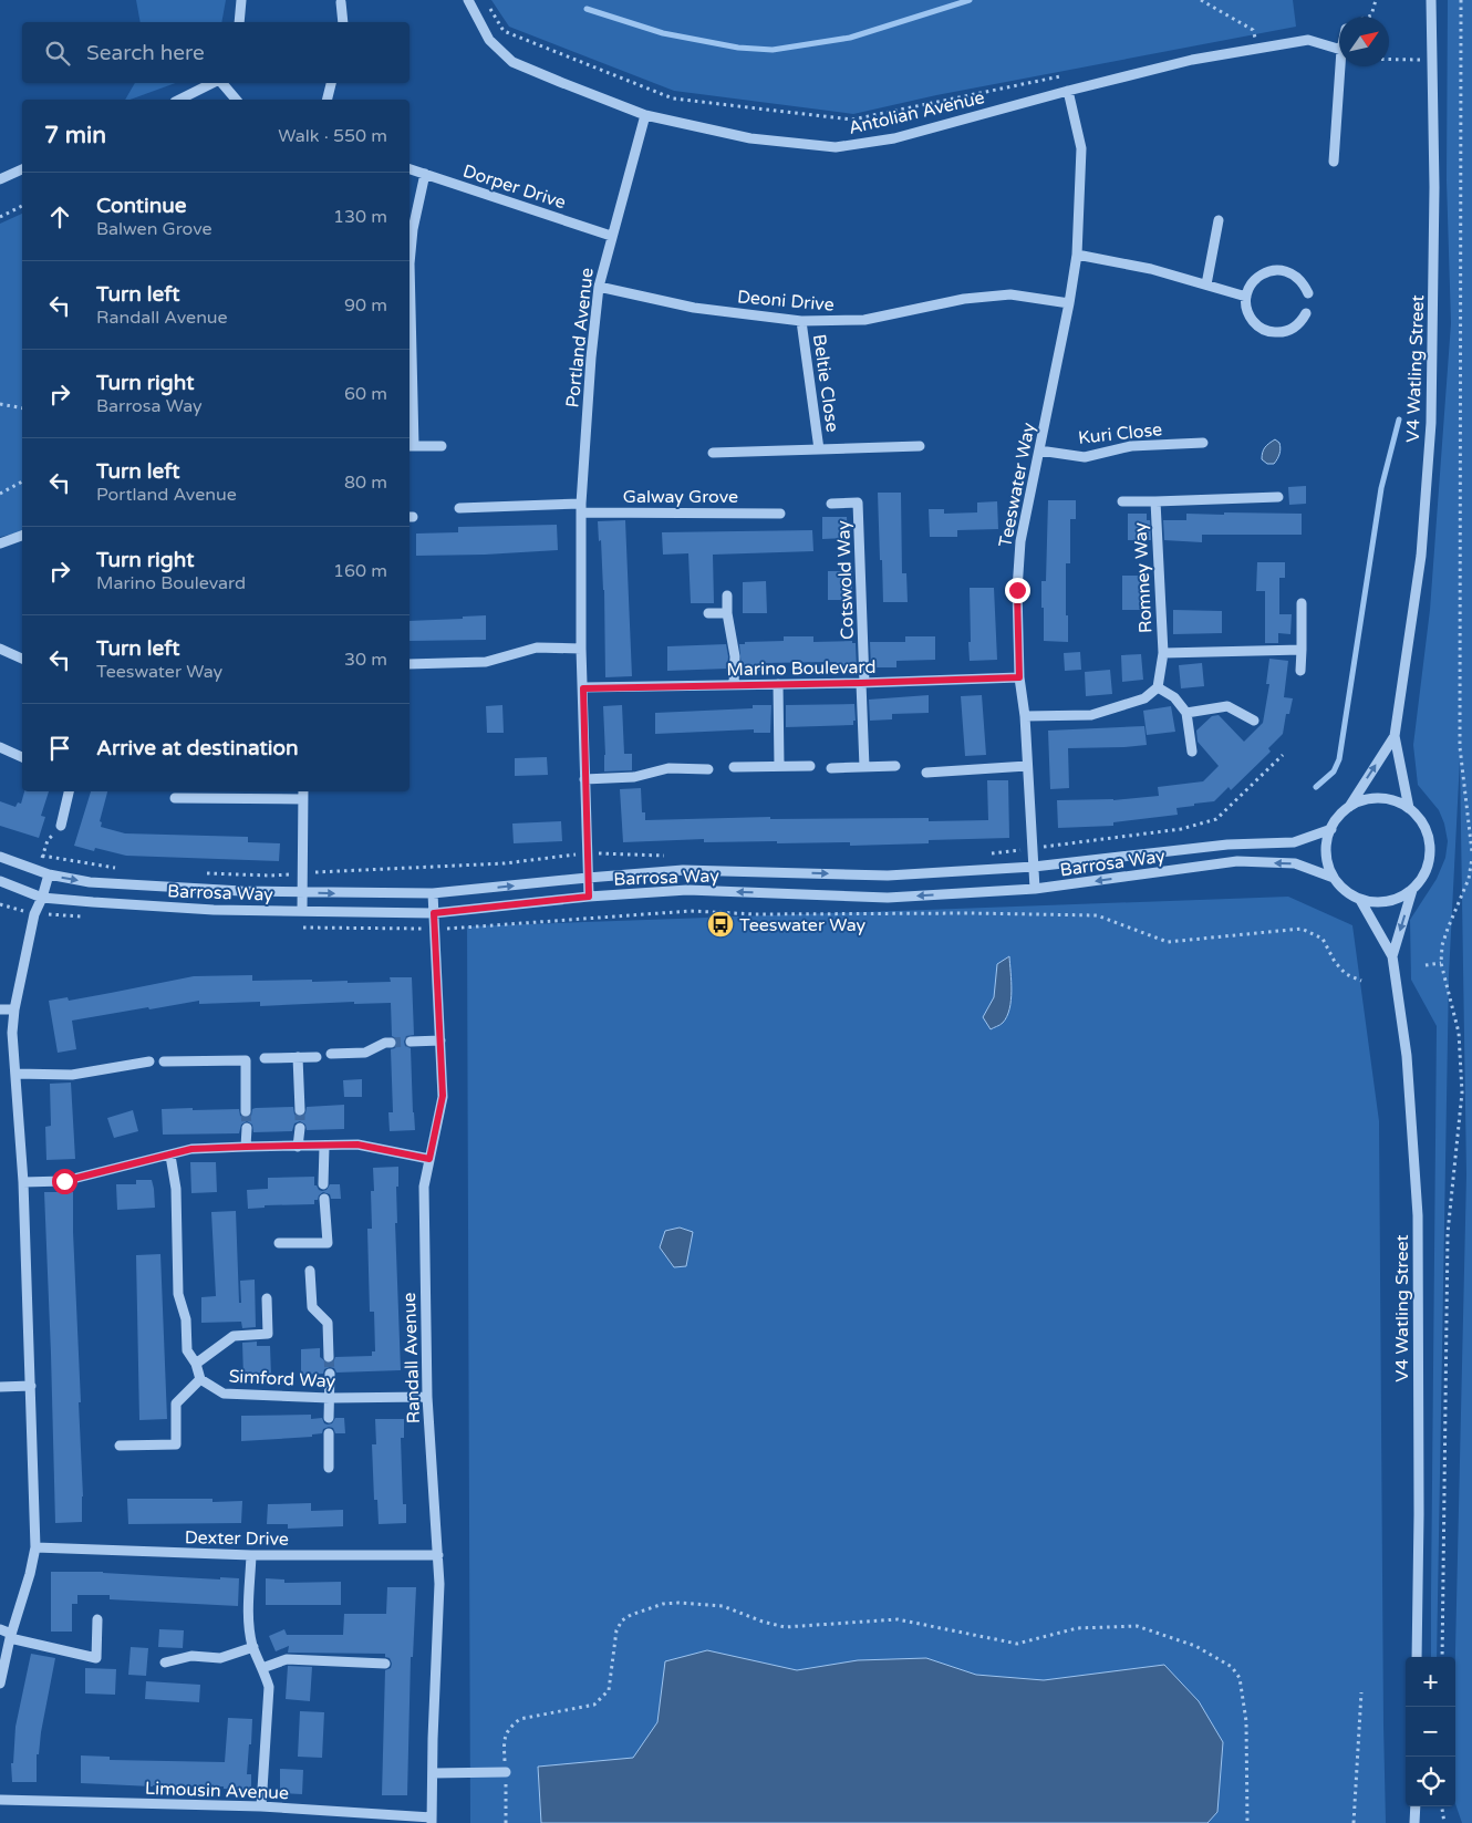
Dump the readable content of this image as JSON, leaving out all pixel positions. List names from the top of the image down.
{
  "streets": {
    "street": [
      "Antolian Avenue",
      "Dorper Drive",
      "Deoni Drive",
      "Portland Avenue",
      "V4 Watling Street",
      "Beltie Close",
      "Kuri Close",
      "Teeswater Way",
      "Galway Grove",
      "Romney Way",
      "Cotswold Way",
      "Marino Boulevard",
      "Barrosa Way",
      "Randall Avenue",
      "Simford Way",
      "Dexter Drive",
      "Limousin Avenue"
    ]
  },
  "crossings": [
    ["Antolian Avenue", "Portland Avenue"],
    ["Antolian Avenue", "Teeswater Way"],
    ["Dorper Drive", "Portland Avenue"],
    ["Deoni Drive", "Portland Avenue"],
    ["Deoni Drive", "Beltie Close"],
    ["Deoni Drive", "Teeswater Way"],
    ["Portland Avenue", "Galway Grove"],
    ["Portland Avenue", "Marino Boulevard"],
    ["Portland Avenue", "Barrosa Way"],
    ["V4 Watling Street", "Barrosa Way"],
    ["Kuri Close", "Teeswater Way"],
    ["Teeswater Way", "Marino Boulevard"],
    ["Teeswater Way", "Barrosa Way"],
    ["Cotswold Way", "Marino Boulevard"],
    ["Barrosa Way", "Randall Avenue"],
    ["Randall Avenue", "Simford Way"],
    ["Randall Avenue", "Dexter Drive"],
    ["Randall Avenue", "Limousin Avenue"]
  ],
  "places": {
    "bus stop": ["Teeswater Way"]
  },
  "north": "top right",
  "page": {
    "search": "Search here",
    "heading": ["7 min", "Walk · 550 m"],
    "list": [
      ["Continue", "Balwen Grove", "130 m"],
      ["Turn left", "Randall Avenue", "90 m"],
      ["Turn right", "Barrosa Way", "60 m"],
      ["Turn left", "Portland Avenue", "80 m"],
      ["Turn right", "Marino Boulevard", "160 m"],
      ["Turn left", "Teeswater Way", "30 m"],
      "Arrive at destination"
    ],
    "map_buttons": ["+", "−"]
  }
}
